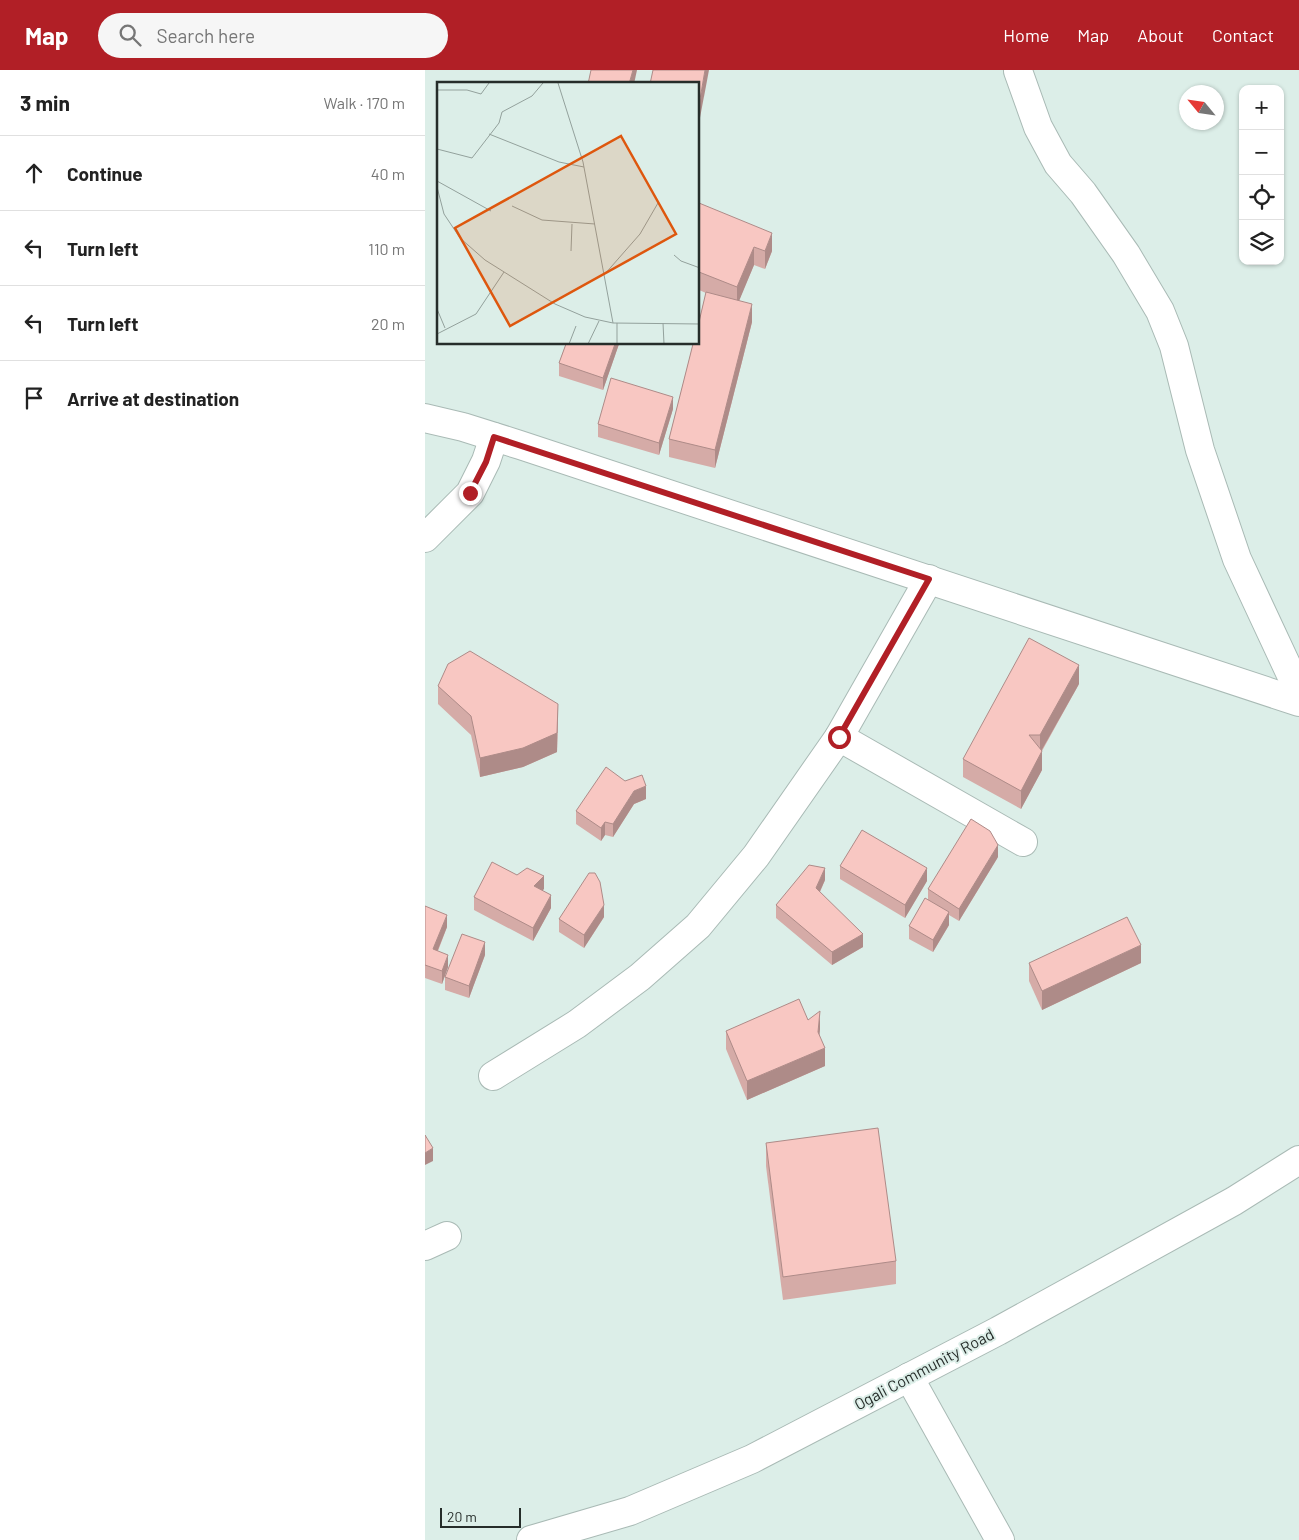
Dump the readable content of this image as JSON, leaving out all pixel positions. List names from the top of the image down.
{
  "streets": {
    "street": ["Ogali Community Road"]
  },
  "scale_bar": "20 m",
  "north": "top left",
  "page": {
    "header": "Map",
    "search": "Search here",
    "nav": [
      "Home",
      "Map",
      "About",
      "Contact"
    ],
    "heading": ["3 min", "Walk · 170 m"],
    "map_buttons": ["+", "−"],
    "list": [
      ["Continue", "40 m"],
      ["Turn left", "110 m"],
      ["Turn left", "20 m"],
      "Arrive at destination"
    ],
    "scale": "20 m"
  }
}
